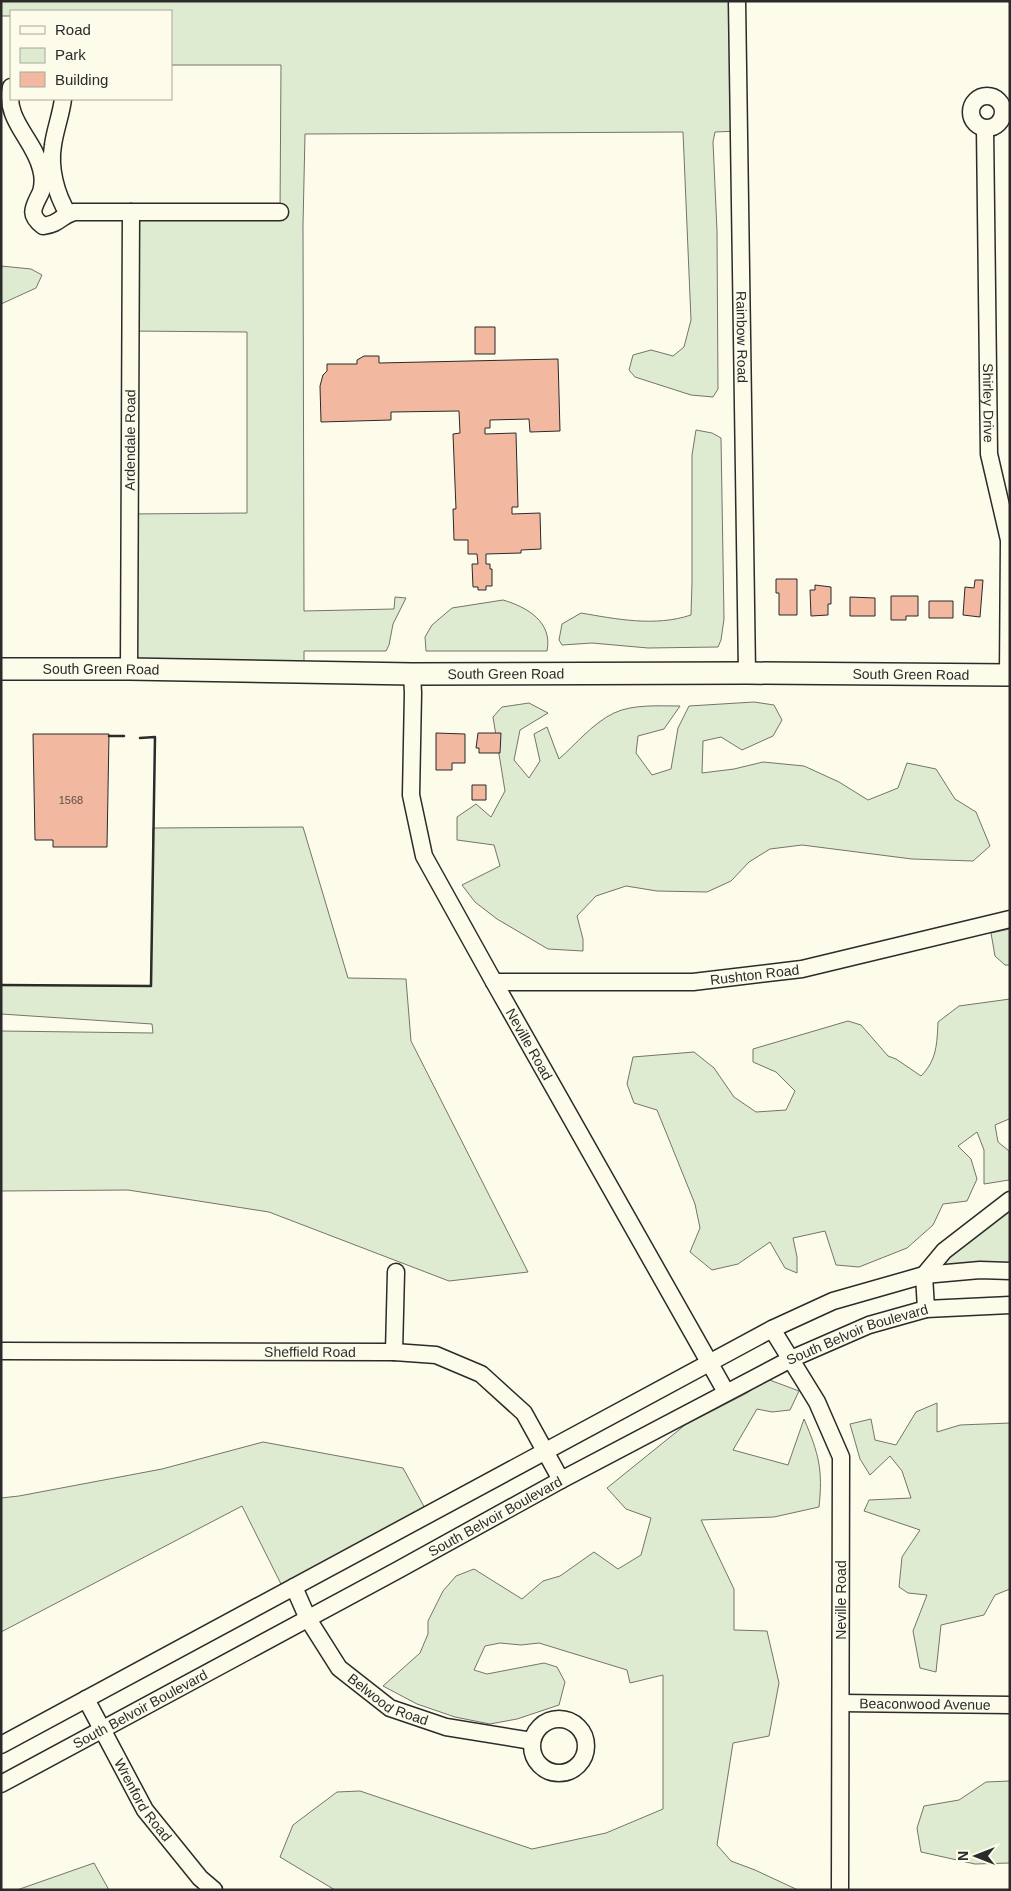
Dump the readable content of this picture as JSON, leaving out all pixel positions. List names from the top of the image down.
{
  "streets": {
    "main road": ["South Green Road"],
    "street": [
      "Rainbow Road",
      "Shirley Drive",
      "Ardendale Road",
      "Rushton Road",
      "Neville Road",
      "South Belvoir Boulevard",
      "Sheffield Road",
      "Belwood Road",
      "Beaconwood Avenue",
      "Wrenford Road"
    ]
  },
  "crossings": [
    ["Rainbow Road", "South Green Road"],
    ["Shirley Drive", "South Green Road"],
    ["Ardendale Road", "South Green Road"],
    ["South Green Road", "Neville Road"],
    ["Rushton Road", "Neville Road"],
    ["Neville Road", "South Belvoir Boulevard"],
    ["Neville Road", "Beaconwood Avenue"],
    ["South Belvoir Boulevard", "Sheffield Road"],
    ["South Belvoir Boulevard", "Belwood Road"],
    ["South Belvoir Boulevard", "Wrenford Road"]
  ],
  "house_numbers": ["1568"],
  "legend": ["Road", "Park", "Building"],
  "north": "left"
}
